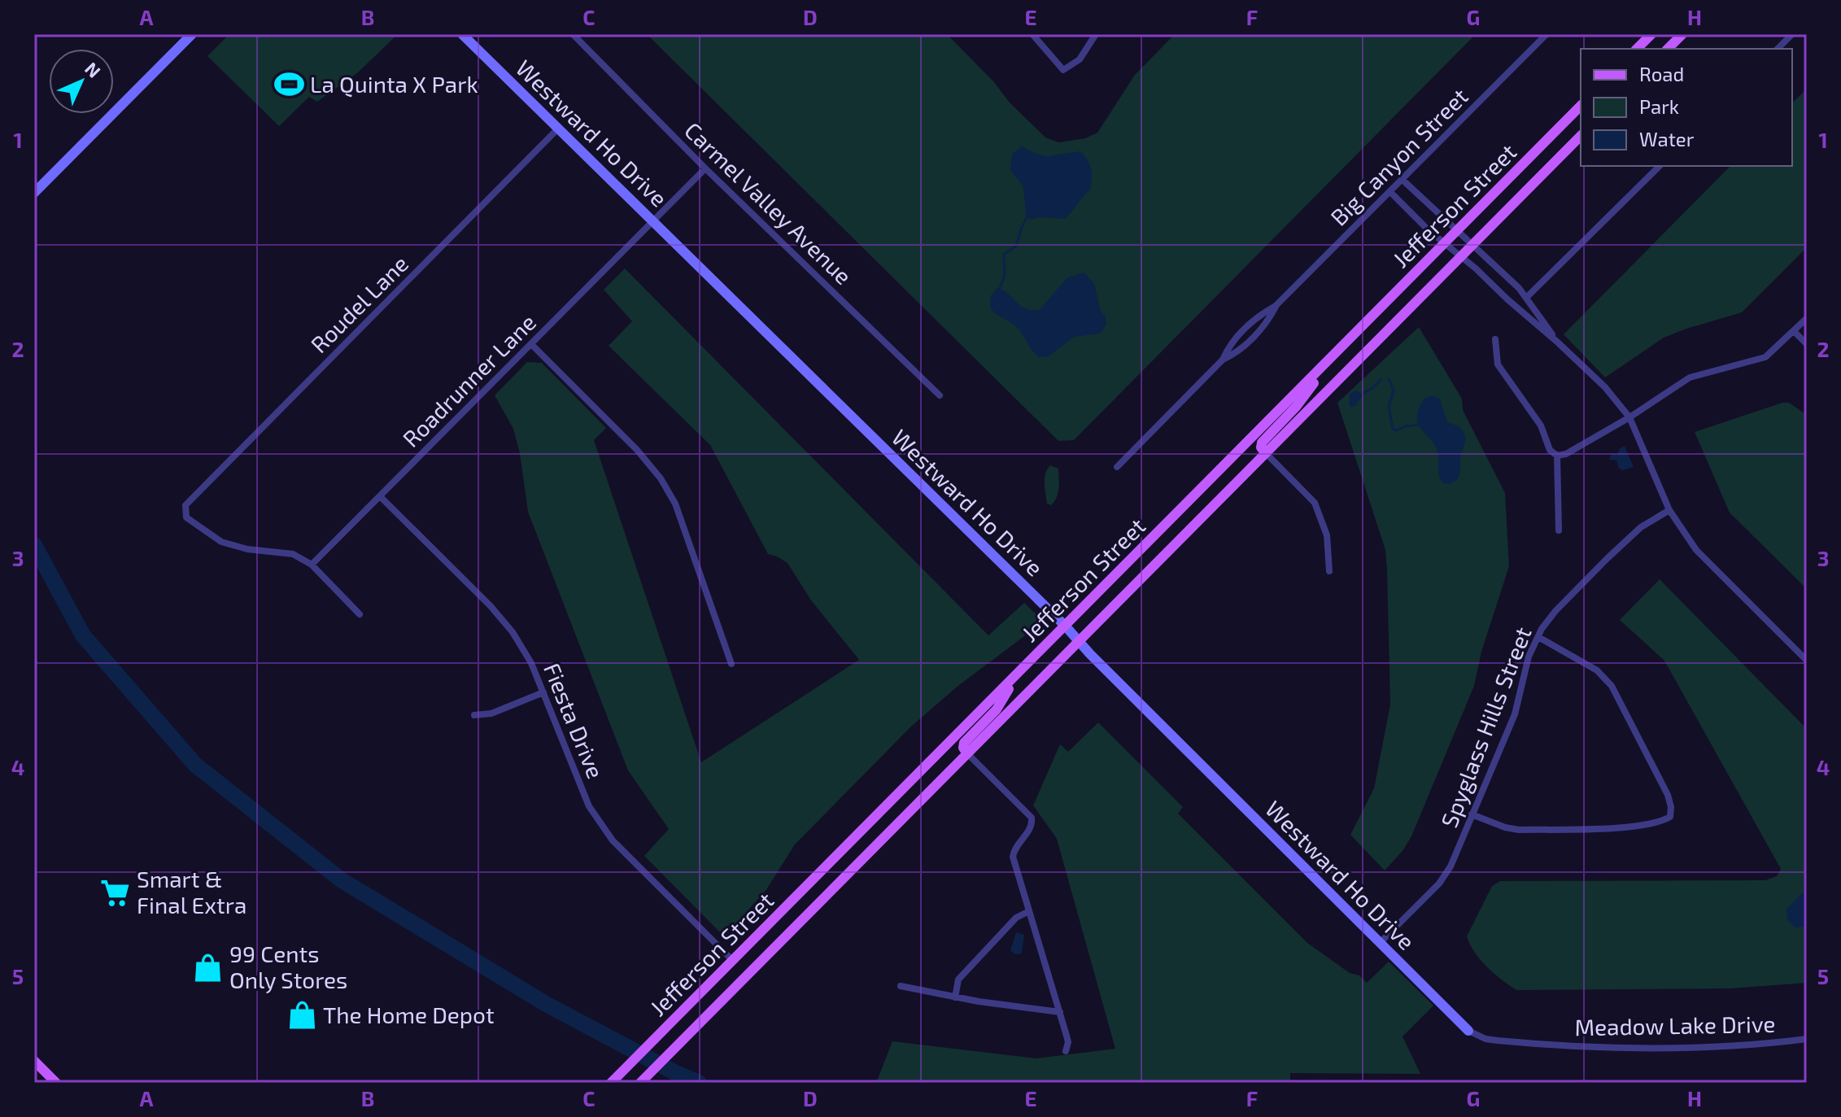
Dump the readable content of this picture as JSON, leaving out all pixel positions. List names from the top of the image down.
{
  "streets": {
    "main road": ["Jefferson Street"],
    "street": [
      "Westward Ho Drive",
      "Big Canyon Street",
      "Carmel Valley Avenue",
      "Roudel Lane",
      "Roadrunner Lane",
      "Fiesta Drive",
      "Spyglass Hills Street",
      "Meadow Lake Drive"
    ]
  },
  "crossings": [
    ["Westward Ho Drive", "Jefferson Street"],
    ["Westward Ho Drive", "Roudel Lane"],
    ["Westward Ho Drive", "Roadrunner Lane"],
    ["Westward Ho Drive", "Spyglass Hills Street"],
    ["Westward Ho Drive", "Meadow Lake Drive"],
    ["Carmel Valley Avenue", "Roadrunner Lane"],
    ["Jefferson Street", "Fiesta Drive"],
    ["Roudel Lane", "Roadrunner Lane"],
    ["Roadrunner Lane", "Fiesta Drive"]
  ],
  "places": {
    "sports": ["La Quinta X Park"],
    "supermarket": ["Smart & Final Extra"],
    "shop": ["99 Cents Only Stores", "The Home Depot"]
  },
  "legend": ["Road", "Park", "Water"],
  "north": "top right",
  "grid": {
    "columns": [
      "A",
      "B",
      "C",
      "D",
      "E",
      "F",
      "G",
      "H"
    ],
    "rows": [
      "1",
      "2",
      "3",
      "4",
      "5"
    ]
  }
}
